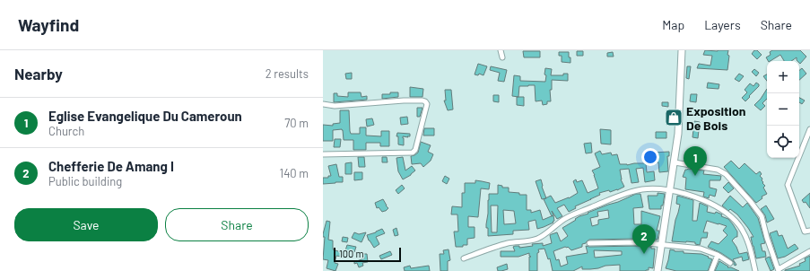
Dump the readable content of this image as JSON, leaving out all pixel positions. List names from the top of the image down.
{
  "places": {
    "shop": ["Exposition De Bois"]
  },
  "scale_bar": "100 m",
  "page": {
    "header": "Wayfind",
    "nav": ["Map", "Layers", "Share"],
    "heading": ["Nearby", "2 results"],
    "map_buttons": ["+", "−"],
    "list": [
      {
        "mark": "1",
        "name": "Eglise Evangelique Du Cameroun",
        "note": "Church",
        "value": "70 m"
      },
      {
        "mark": "2",
        "name": "Chefferie De Amang I",
        "note": "Public building",
        "value": "140 m"
      }
    ],
    "pins": ["1", "2"],
    "buttons": ["Save", "Share"],
    "scale": "100 m"
  }
}
